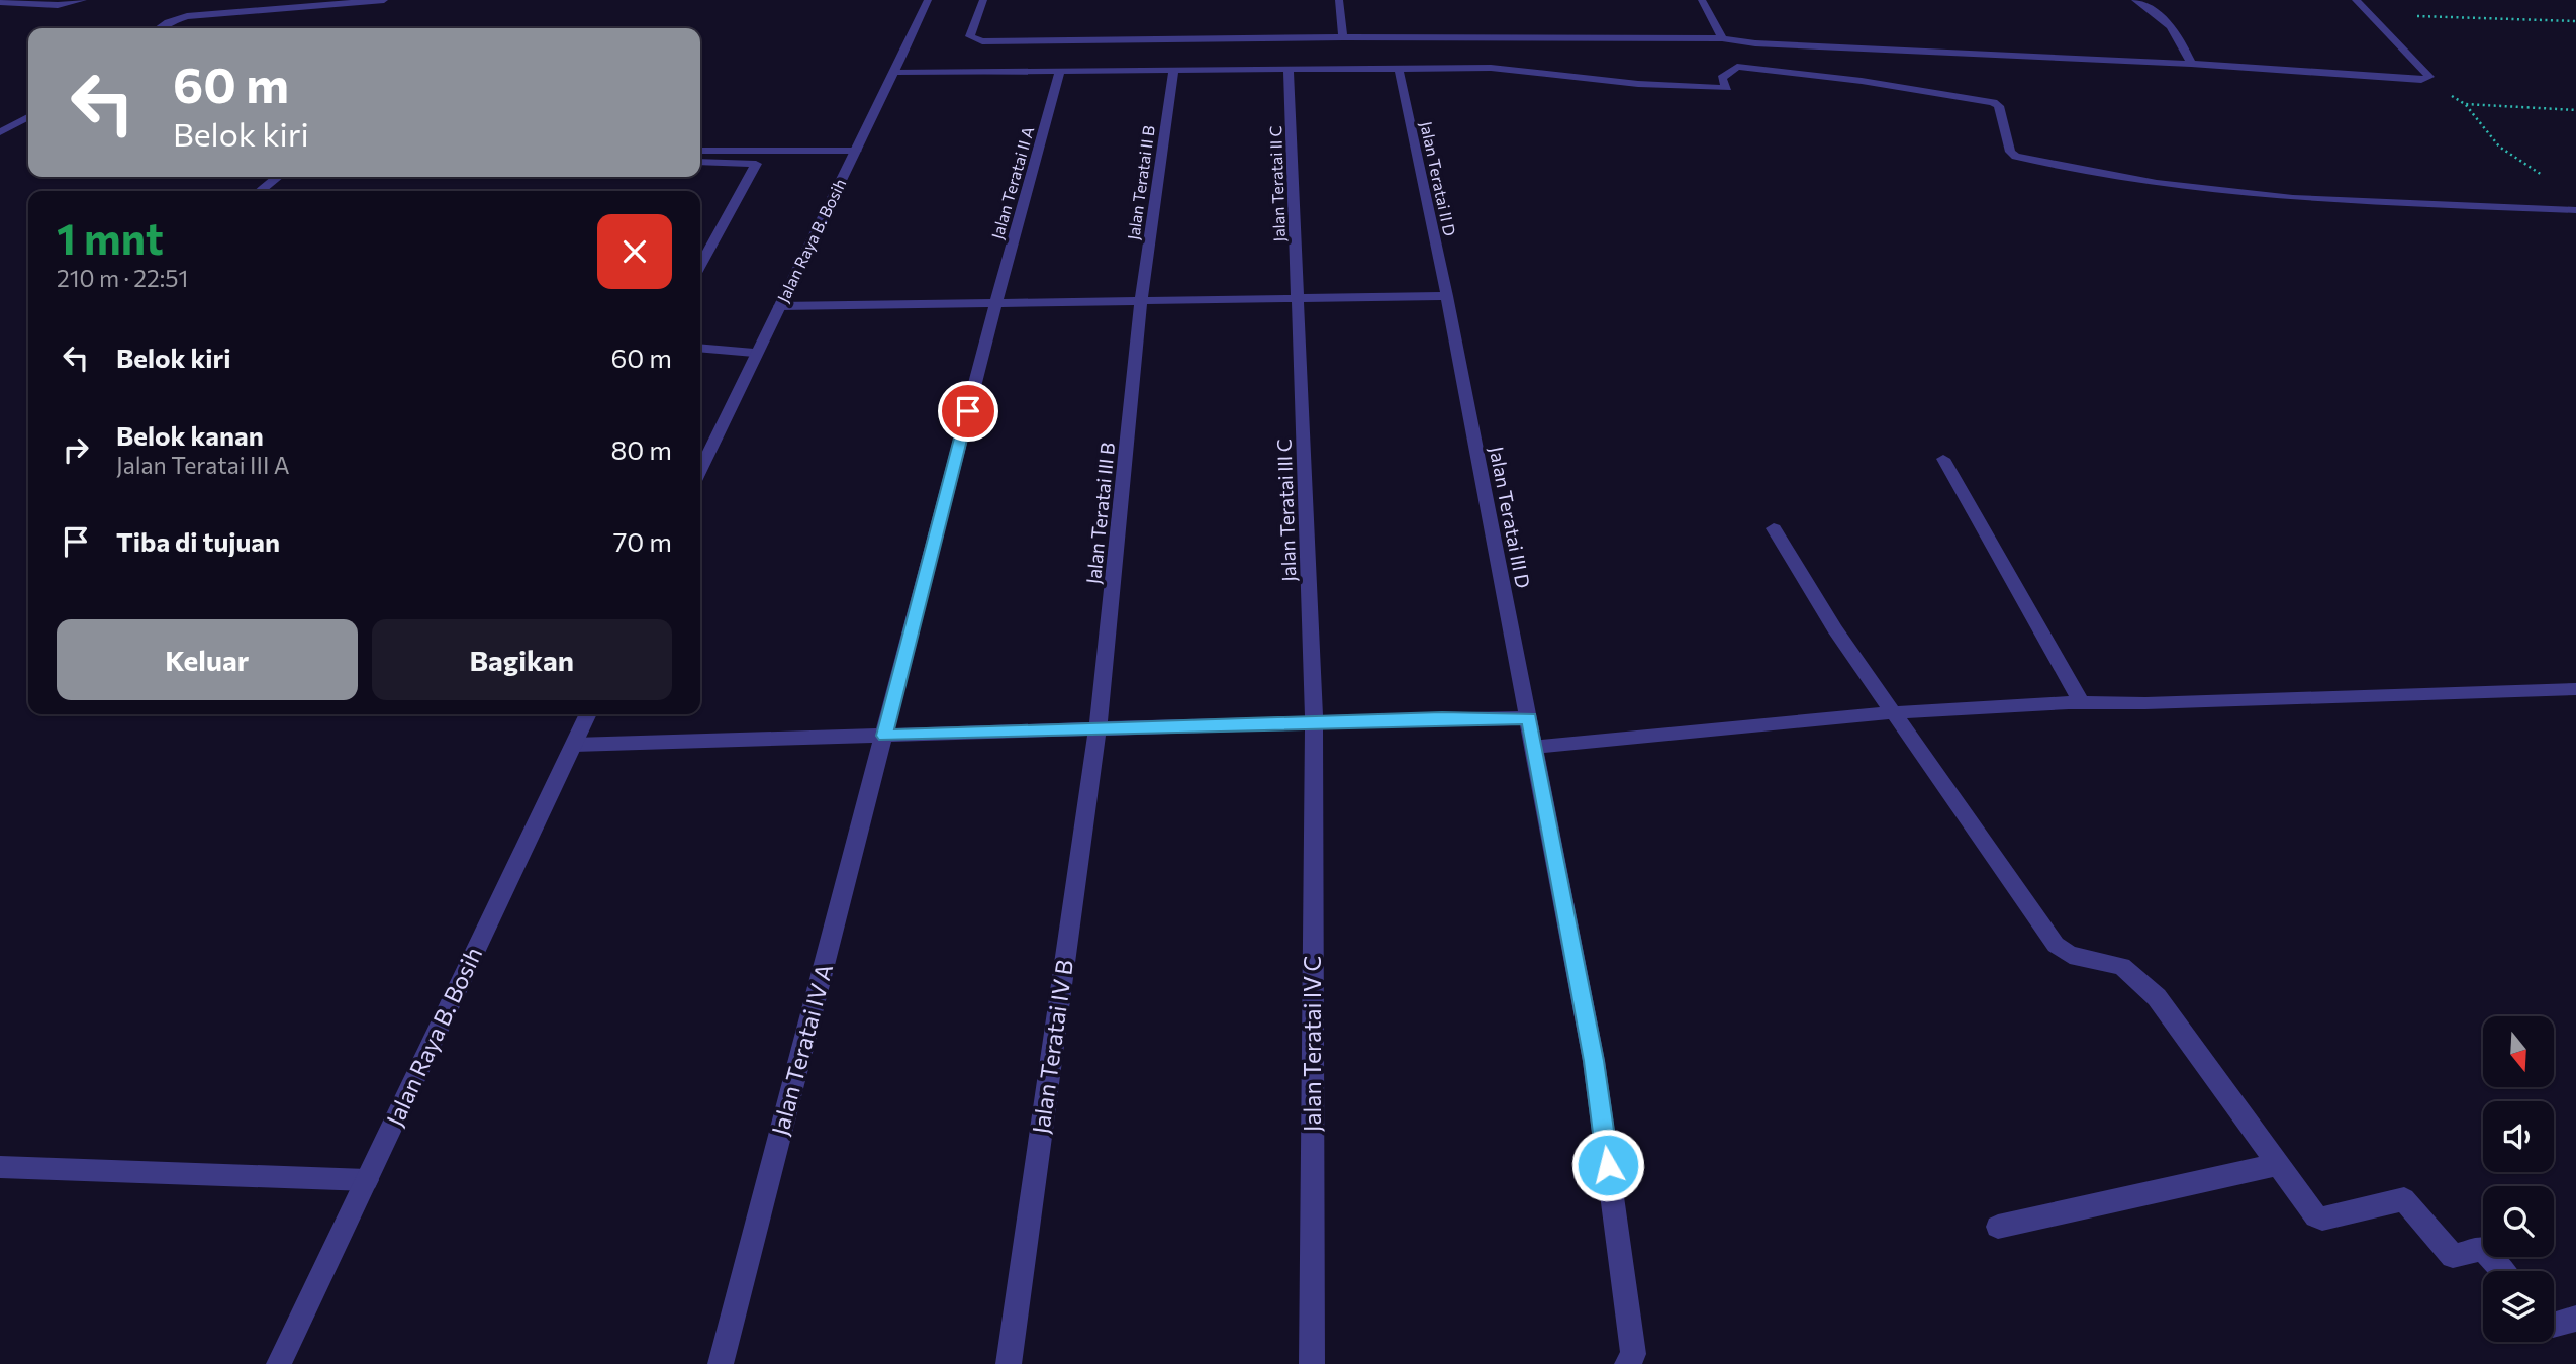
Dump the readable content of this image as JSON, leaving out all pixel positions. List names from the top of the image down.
{
  "streets": {
    "street": [
      "Jalan Teratai II D",
      "Jalan Teratai II A",
      "Jalan Teratai II B",
      "Jalan Teratai II C",
      "Jalan Raya B. Bosih",
      "Jalan Teratai III C",
      "Jalan Teratai III B",
      "Jalan Teratai III D",
      "Jalan Teratai IV C",
      "Jalan Teratai IV B",
      "Jalan Teratai IV A"
    ]
  },
  "crossings": [
    ["Jalan Teratai II D", "Jalan Teratai III D"],
    ["Jalan Teratai II A", "Jalan Teratai IV A"],
    ["Jalan Teratai II B", "Jalan Teratai III B"],
    ["Jalan Teratai II C", "Jalan Teratai III C"],
    ["Jalan Teratai III C", "Jalan Teratai IV C"],
    ["Jalan Teratai III B", "Jalan Teratai IV B"]
  ],
  "north": "bottom",
  "page": {
    "turn": ["60 m", "Belok kiri"],
    "heading": ["1 mnt", "210 m · 22:51"],
    "list": [
      {
        "name": "Belok kiri",
        "value": "60 m"
      },
      {
        "name": "Belok kanan",
        "note": "Jalan Teratai III A",
        "value": "80 m"
      },
      {
        "name": "Tiba di tujuan",
        "value": "70 m"
      }
    ],
    "buttons": ["Keluar", "Bagikan"]
  }
}
